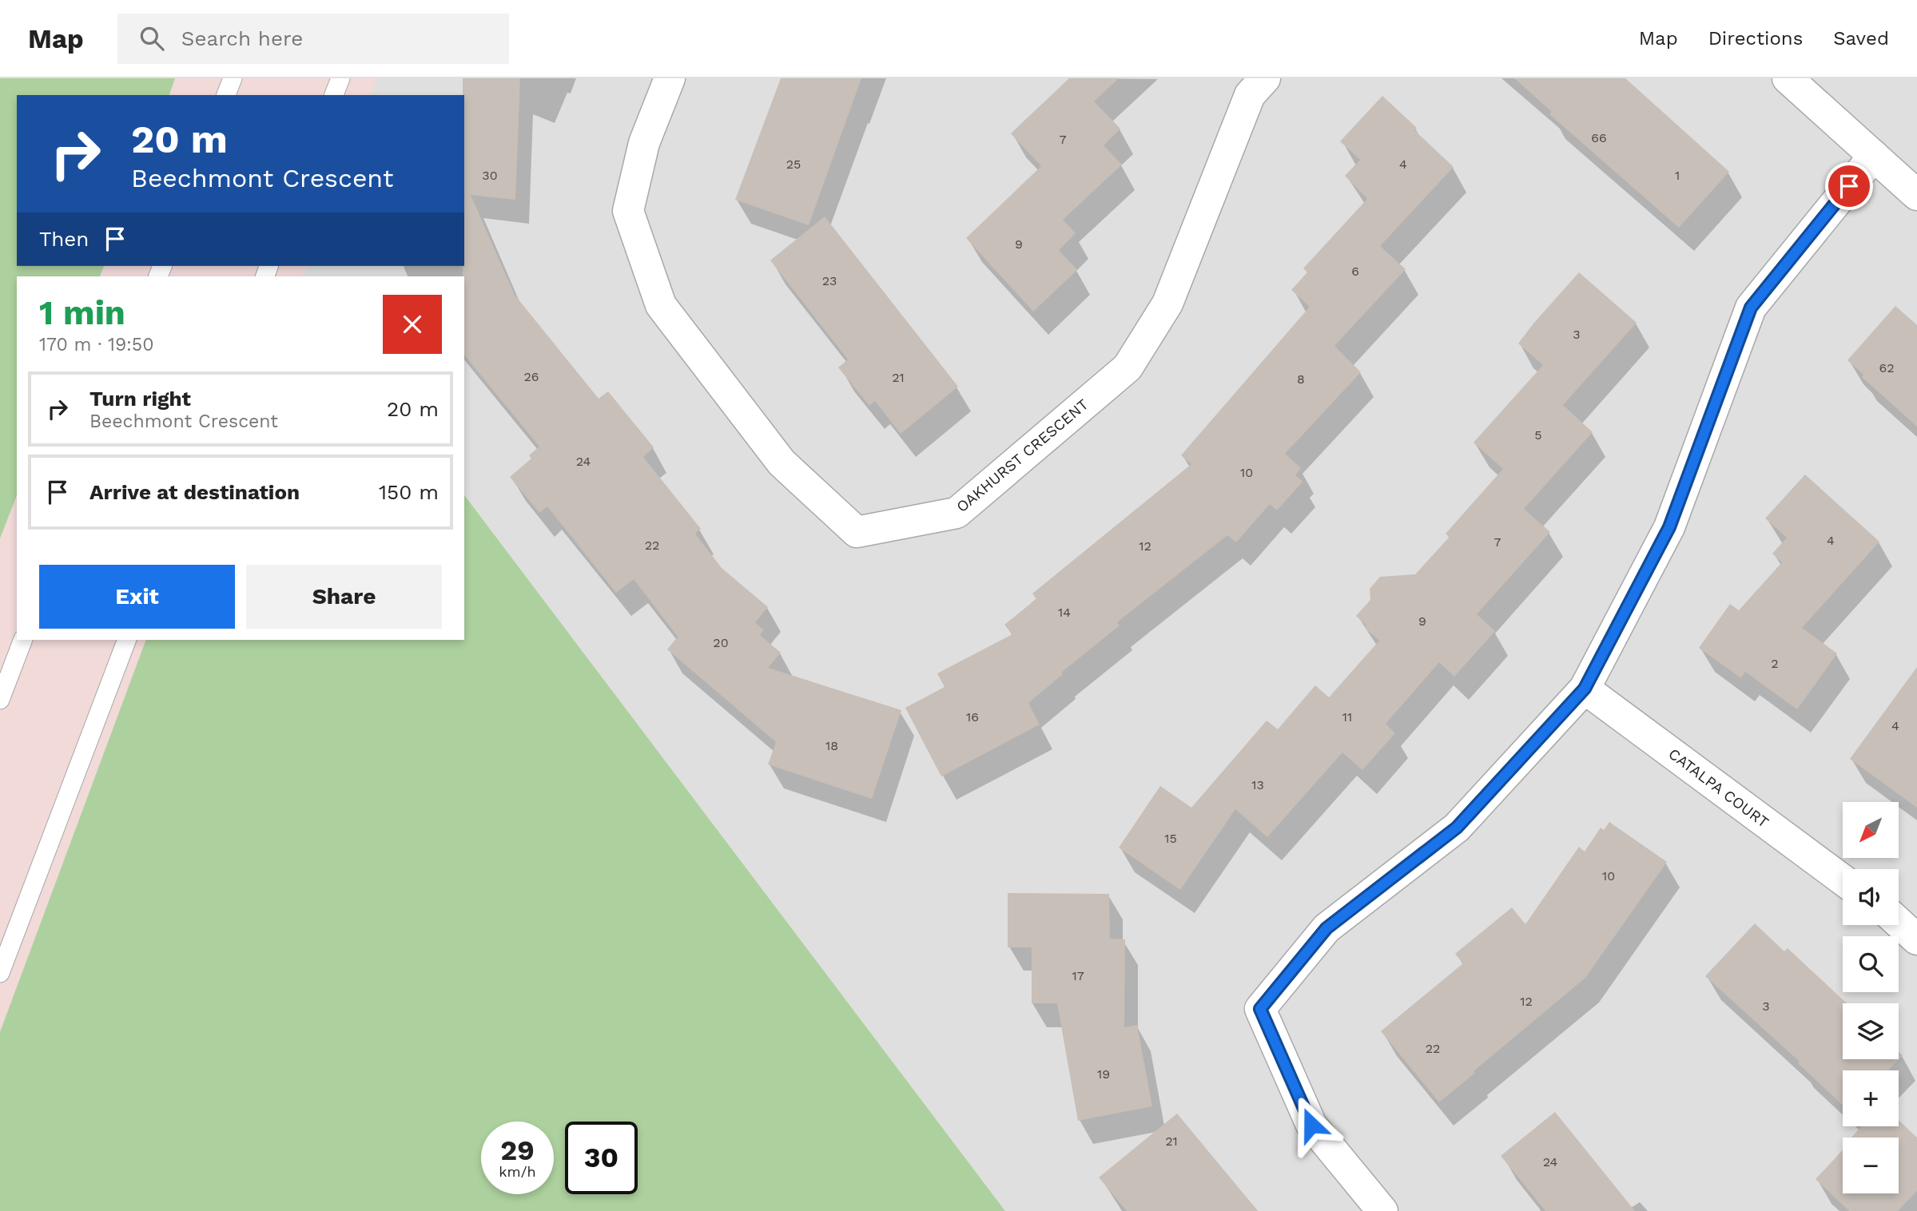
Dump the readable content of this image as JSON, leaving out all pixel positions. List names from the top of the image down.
{
  "streets": {
    "street": ["OAKHURST CRESCENT", "CATALPA COURT"]
  },
  "house_numbers": [
    "66",
    "7",
    "25",
    "4",
    "30",
    "1",
    "9",
    "6",
    "23",
    "3",
    "62",
    "26",
    "21",
    "8",
    "5",
    "24",
    "10",
    "4",
    "7",
    "22",
    "12",
    "14",
    "9",
    "20",
    "2",
    "16",
    "11",
    "4",
    "18",
    "13",
    "15",
    "10",
    "17",
    "12",
    "3",
    "22",
    "19",
    "21",
    "24"
  ],
  "north": "bottom left",
  "page": {
    "header": "Map",
    "search": "Search here",
    "nav": ["Map", "Directions", "Saved"],
    "turn": ["20 m", "Beechmont Crescent"],
    "then": "Then",
    "heading": ["1 min", "170 m · 19:50"],
    "list": [
      {
        "name": "Turn right",
        "note": "Beechmont Crescent",
        "value": "20 m"
      },
      {
        "name": "Arrive at destination",
        "value": "150 m"
      }
    ],
    "buttons": ["Exit", "Share"],
    "map_buttons": ["+", "−"],
    "speed": "29 km/h",
    "limit": "30"
  }
}
